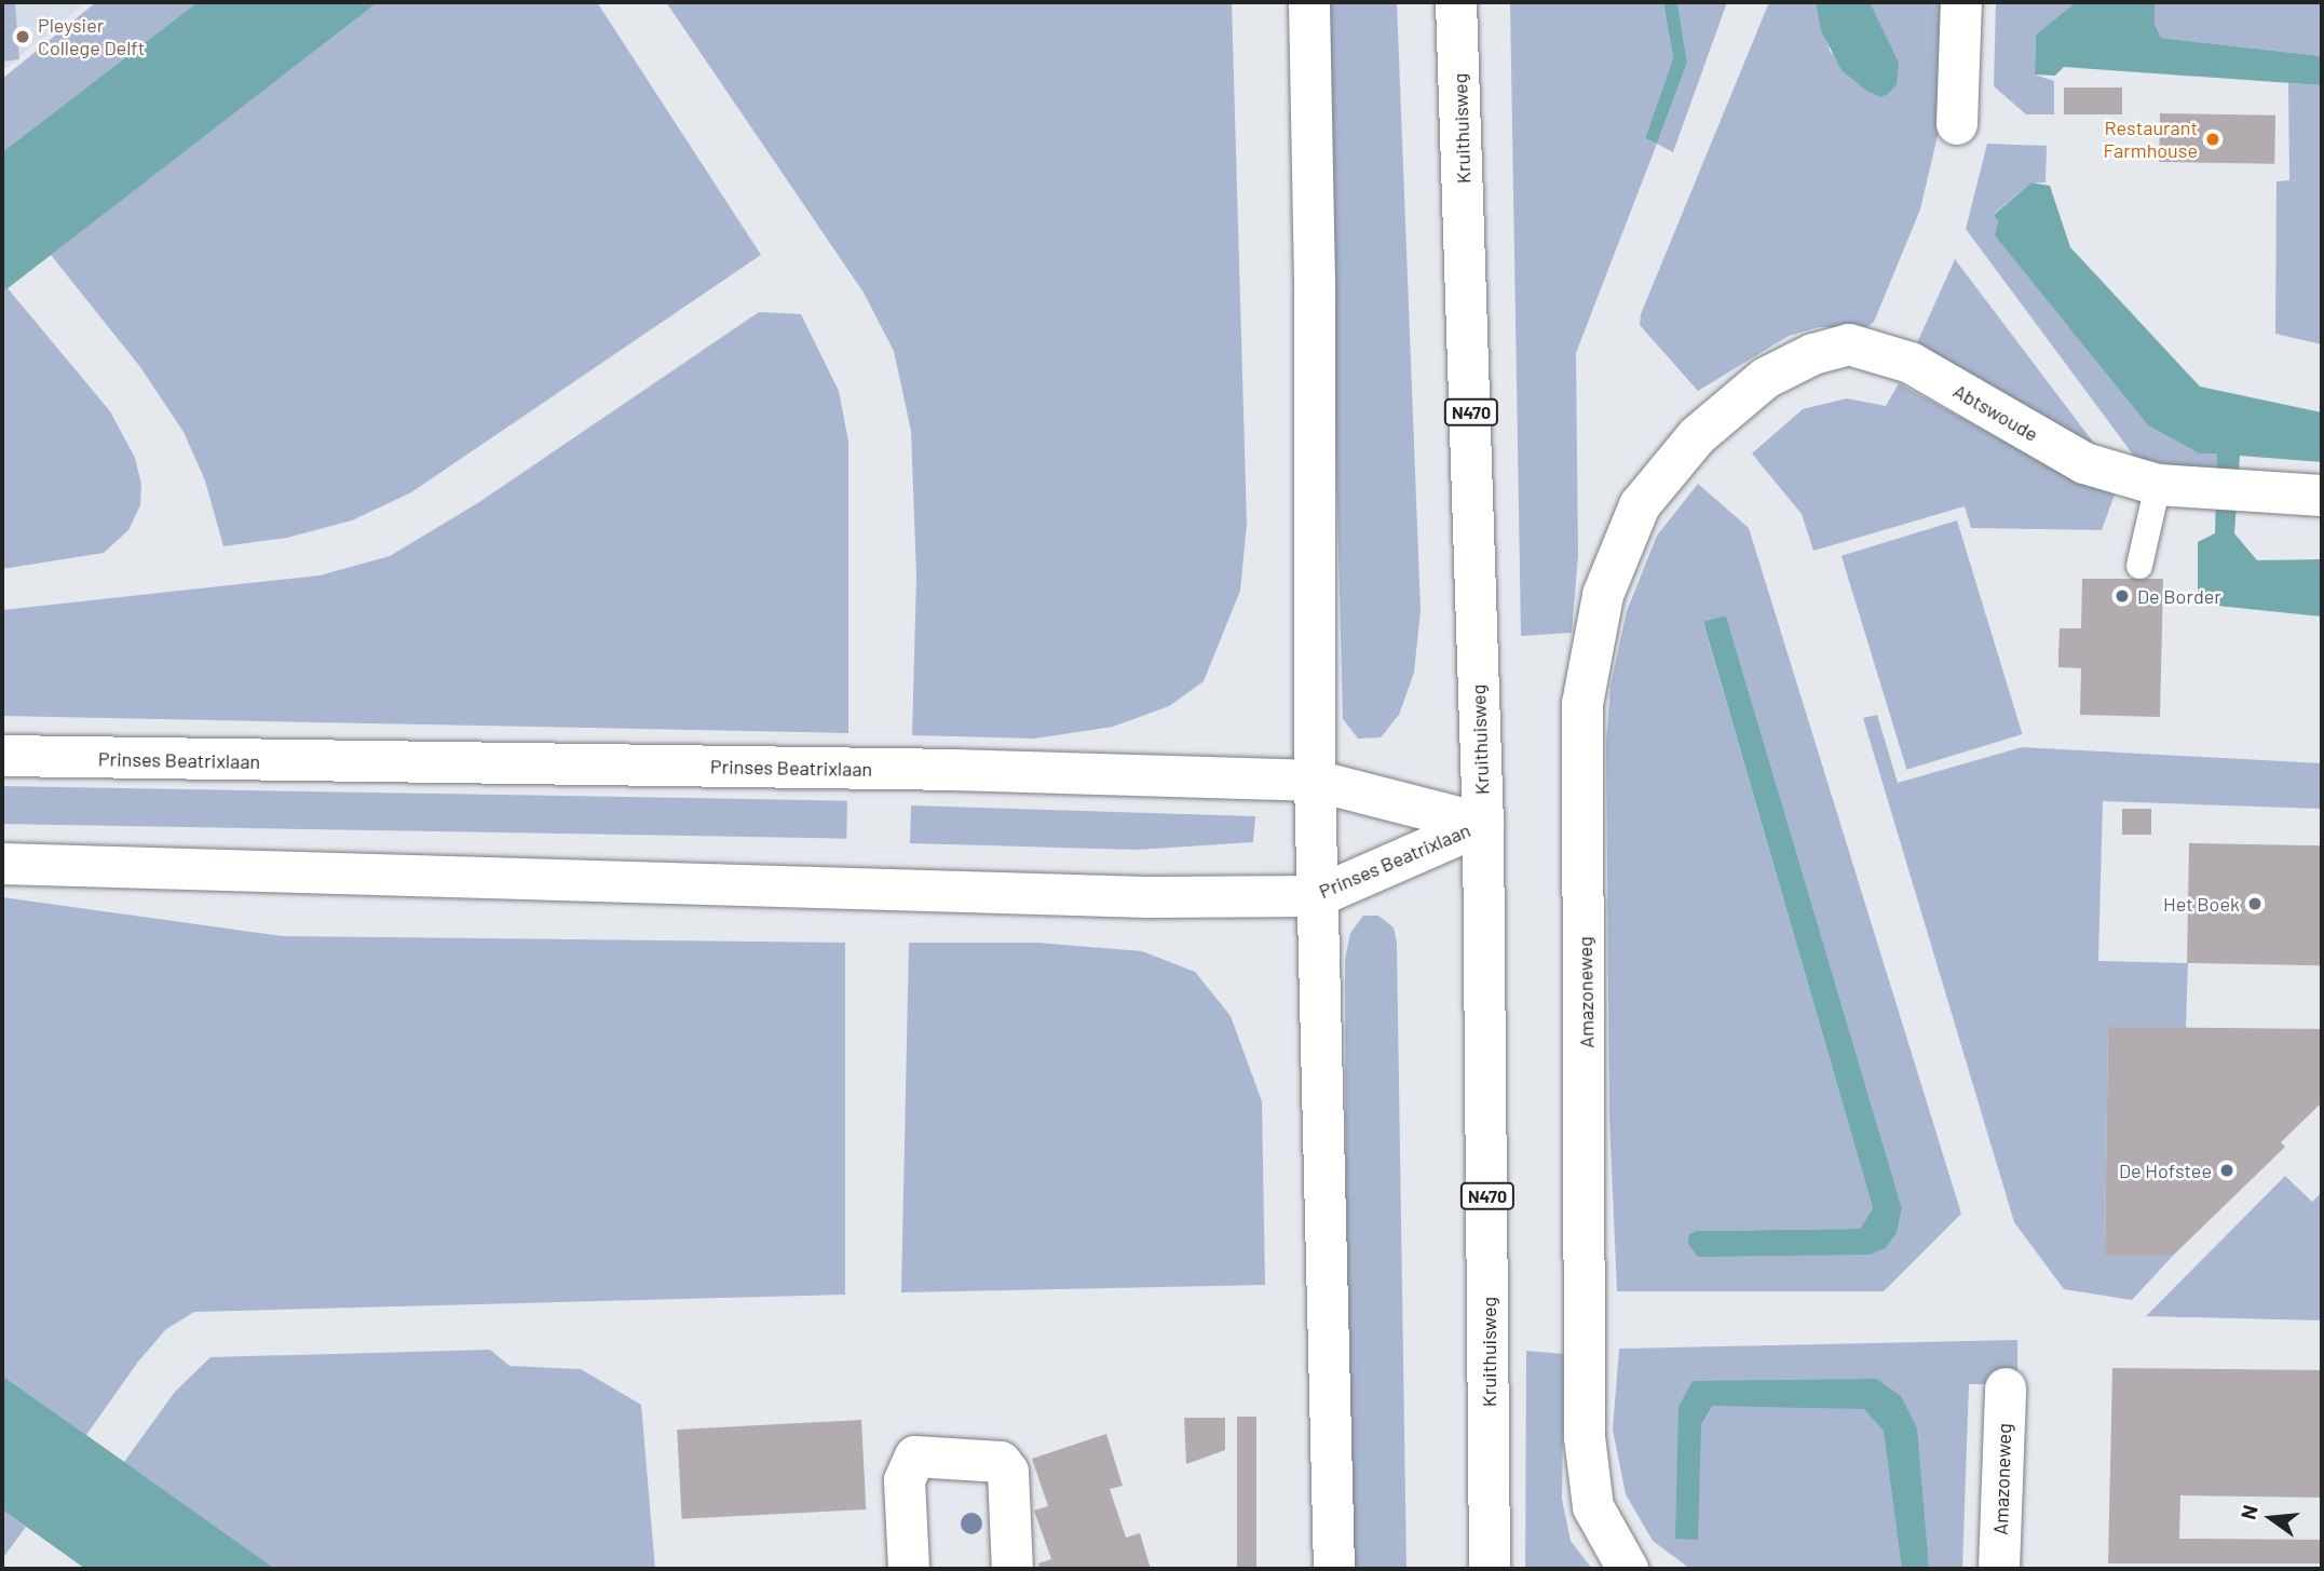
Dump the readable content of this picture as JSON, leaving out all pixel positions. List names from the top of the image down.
{
  "streets": {
    "main road": [
      "Kruithuisweg",
      "N470",
      "Abtswoude",
      "Prinses Beatrixlaan",
      "Amazoneweg"
    ]
  },
  "crossings": [
    ["Kruithuisweg", "Prinses Beatrixlaan"],
    ["Abtswoude", "Amazoneweg"]
  ],
  "places": [
    "Pleysier College Delft",
    "Restaurant Farmhouse",
    "De Border",
    "Het Boek",
    "De Hofstee"
  ],
  "north": "left"
}
